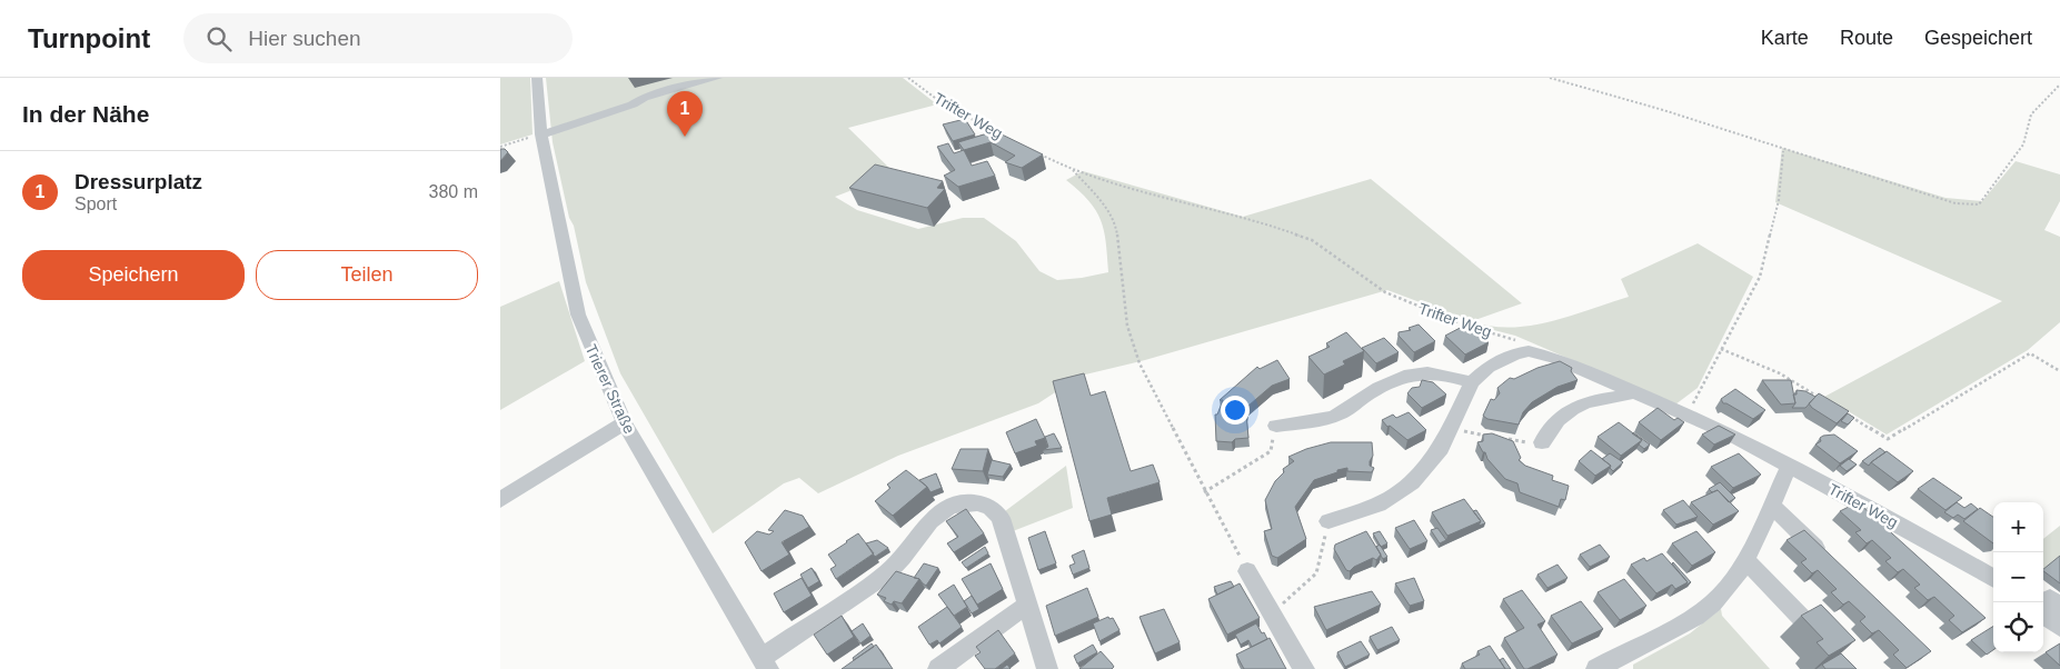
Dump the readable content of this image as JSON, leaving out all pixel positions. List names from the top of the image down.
{
  "streets": {
    "street": ["Trifter Weg", "Trierer Straße"]
  },
  "page": {
    "header": "Turnpoint",
    "search": "Hier suchen",
    "nav": ["Karte", "Route", "Gespeichert"],
    "heading": "In der Nähe",
    "pins": "1",
    "list": [
      {
        "mark": "1",
        "name": "Dressurplatz",
        "note": "Sport",
        "value": "380 m"
      }
    ],
    "buttons": ["Speichern", "Teilen"],
    "map_buttons": ["+", "−"]
  }
}
